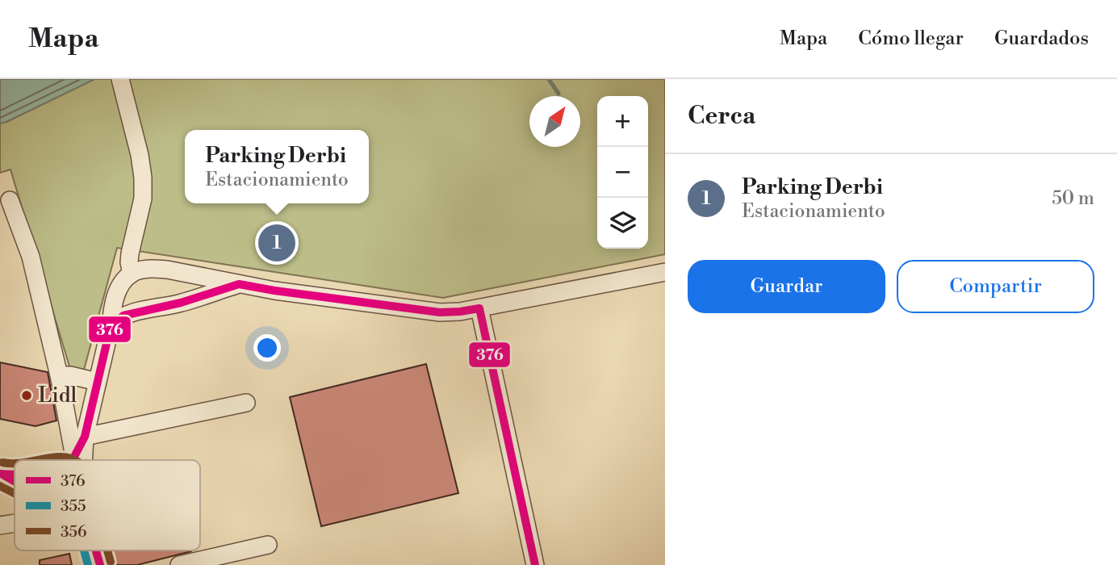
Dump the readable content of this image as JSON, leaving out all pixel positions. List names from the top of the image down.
{
  "places": ["Lidl"],
  "lines": ["transit line 376", "transit line 356", "transit line 355"],
  "legend": ["376", "355", "356"],
  "north": "top right",
  "page": {
    "header": "Mapa",
    "nav": ["Mapa", "Cómo llegar", "Guardados"],
    "heading": "Cerca",
    "map_buttons": ["+", "−"],
    "popup": ["Parking Derbi", "Estacionamiento"],
    "list": [
      {
        "mark": "1",
        "name": "Parking Derbi",
        "note": "Estacionamiento",
        "value": "50 m"
      }
    ],
    "pins": "1",
    "buttons": ["Guardar", "Compartir"]
  }
}
